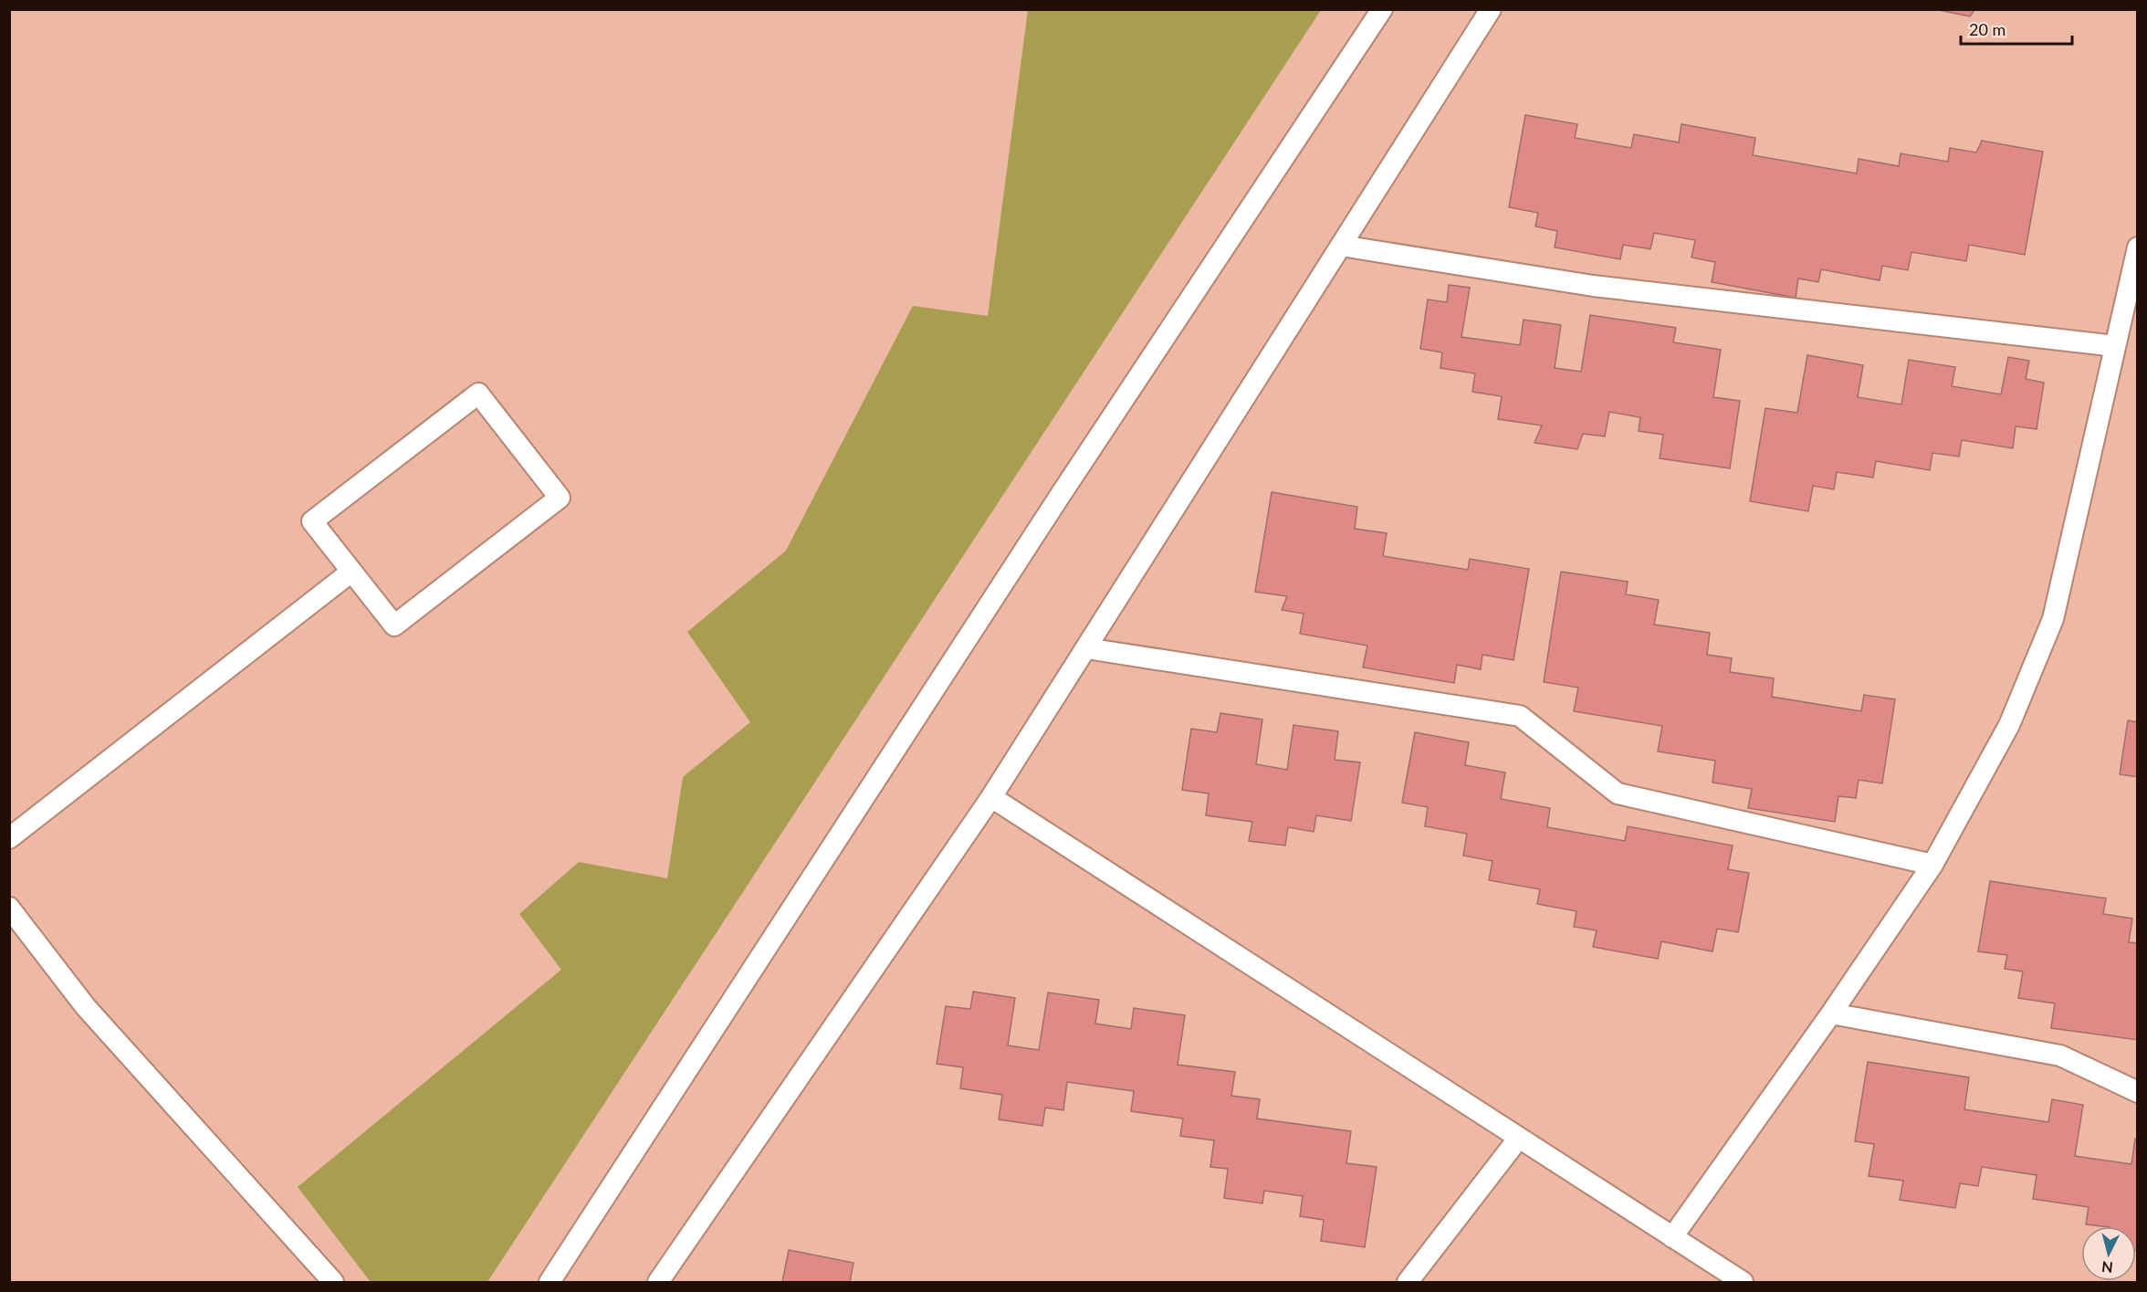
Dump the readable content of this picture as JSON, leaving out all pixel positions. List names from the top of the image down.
{
  "scale_bar": "20 m",
  "north": "bottom"
}
